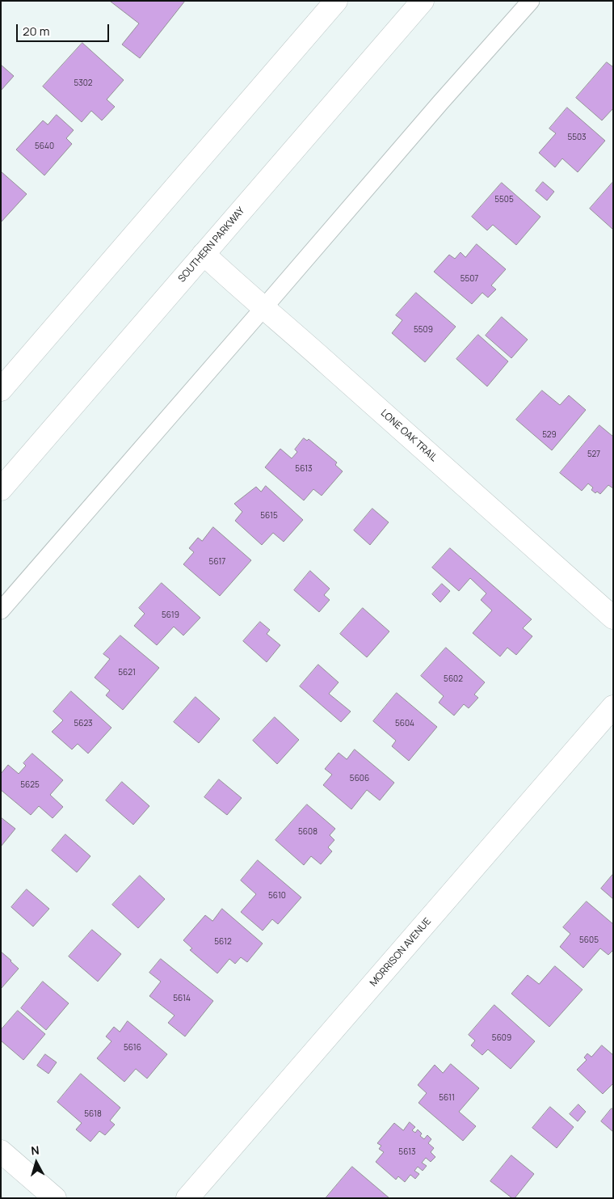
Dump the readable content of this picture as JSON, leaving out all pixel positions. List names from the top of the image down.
{
  "streets": {
    "street": ["SOUTHERN PARKWAY", "LONE OAK TRAIL", "MORRISON AVENUE"]
  },
  "crossings": [
    ["SOUTHERN PARKWAY", "LONE OAK TRAIL"]
  ],
  "house_numbers": [
    "5302",
    "5503",
    "5640",
    "5505",
    "5507",
    "5509",
    "529",
    "527",
    "5613",
    "5615",
    "5617",
    "5619",
    "5621",
    "5602",
    "5623",
    "5604",
    "5606",
    "5625",
    "5608",
    "5610",
    "5605",
    "5612",
    "5614",
    "5609",
    "5616",
    "5611",
    "5618",
    "5613"
  ],
  "scale_bar": "20 m",
  "north": "top"
}
